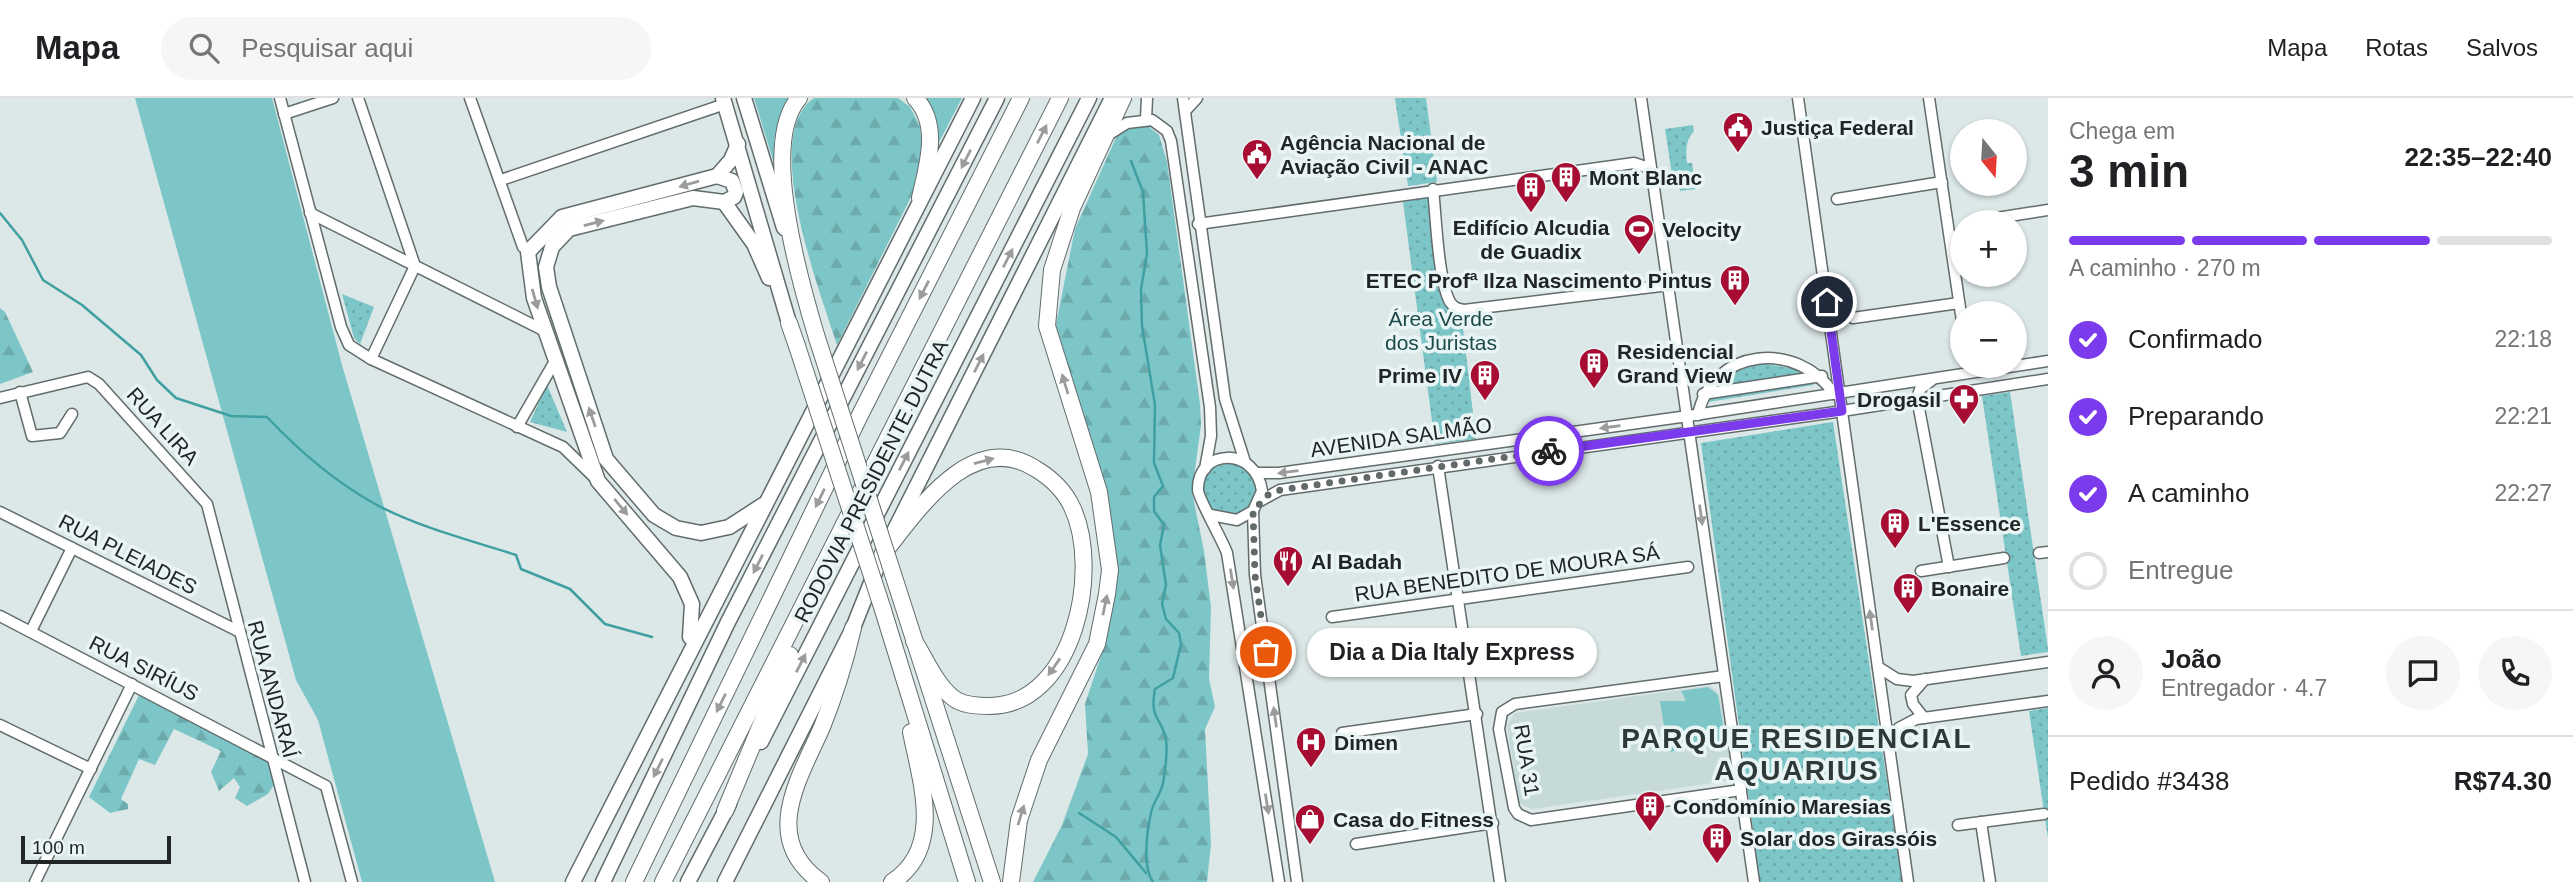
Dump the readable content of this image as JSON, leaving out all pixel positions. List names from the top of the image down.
{
  "streets": {
    "highway": ["RODOVIA PRESIDENTE DUTRA"],
    "street": [
      "RUA LIRA",
      "AVENIDA SALMÃO",
      "RUA PLEIADES",
      "RUA BENEDITO DE MOURA SÁ",
      "RUA SIRÍUS",
      "RUA ANDARAÍ",
      "RUA 31"
    ]
  },
  "crossings": [
    ["RUA LIRA", "RUA ANDARAÍ"],
    ["RUA PLEIADES", "RUA ANDARAÍ"],
    ["RUA SIRÍUS", "RUA ANDARAÍ"]
  ],
  "districts": ["PARQUE RESIDENCIAL AQUARIUS"],
  "parks": ["Área Verde dos Juristas"],
  "places": {
    "public building": ["Justiça Federal", "Agência Nacional de Aviação Civil - ANAC"],
    "building": [
      "Mont Blanc",
      "Edifício Alcudia de Guadix",
      "ETEC Profª Ilza Nascimento Pintus",
      "Residencial Grand View",
      "Prime IV",
      "L'Essence",
      "Bonaire",
      "Condomínio Maresias",
      "Solar dos Girassóis"
    ],
    "sports": ["Velocity"],
    "pharmacy": ["Drogasil"],
    "restaurant": ["Al Badah"],
    "other": ["Dia a Dia Italy Express"],
    "hospital": ["Dimen"],
    "shop": ["Casa do Fitness"]
  },
  "scale_bar": "100 m",
  "north": "bottom",
  "page": {
    "header": "Mapa",
    "search": "Pesquisar aqui",
    "nav": ["Mapa", "Rotas", "Salvos"],
    "heading": ["3 min", "Chega em", "22:35–22:40"],
    "panel": [
      "João",
      "Entregador · 4.7",
      "Pedido #3438",
      "R$74.30"
    ],
    "map_buttons": ["+", "−"],
    "bar": "A caminho · 270 m",
    "list": [
      ["Confirmado", "22:18"],
      ["Preparando", "22:21"],
      ["A caminho", "22:27"],
      "Entregue"
    ],
    "bubble": "Dia a Dia Italy Express",
    "scale": "100 m"
  }
}
